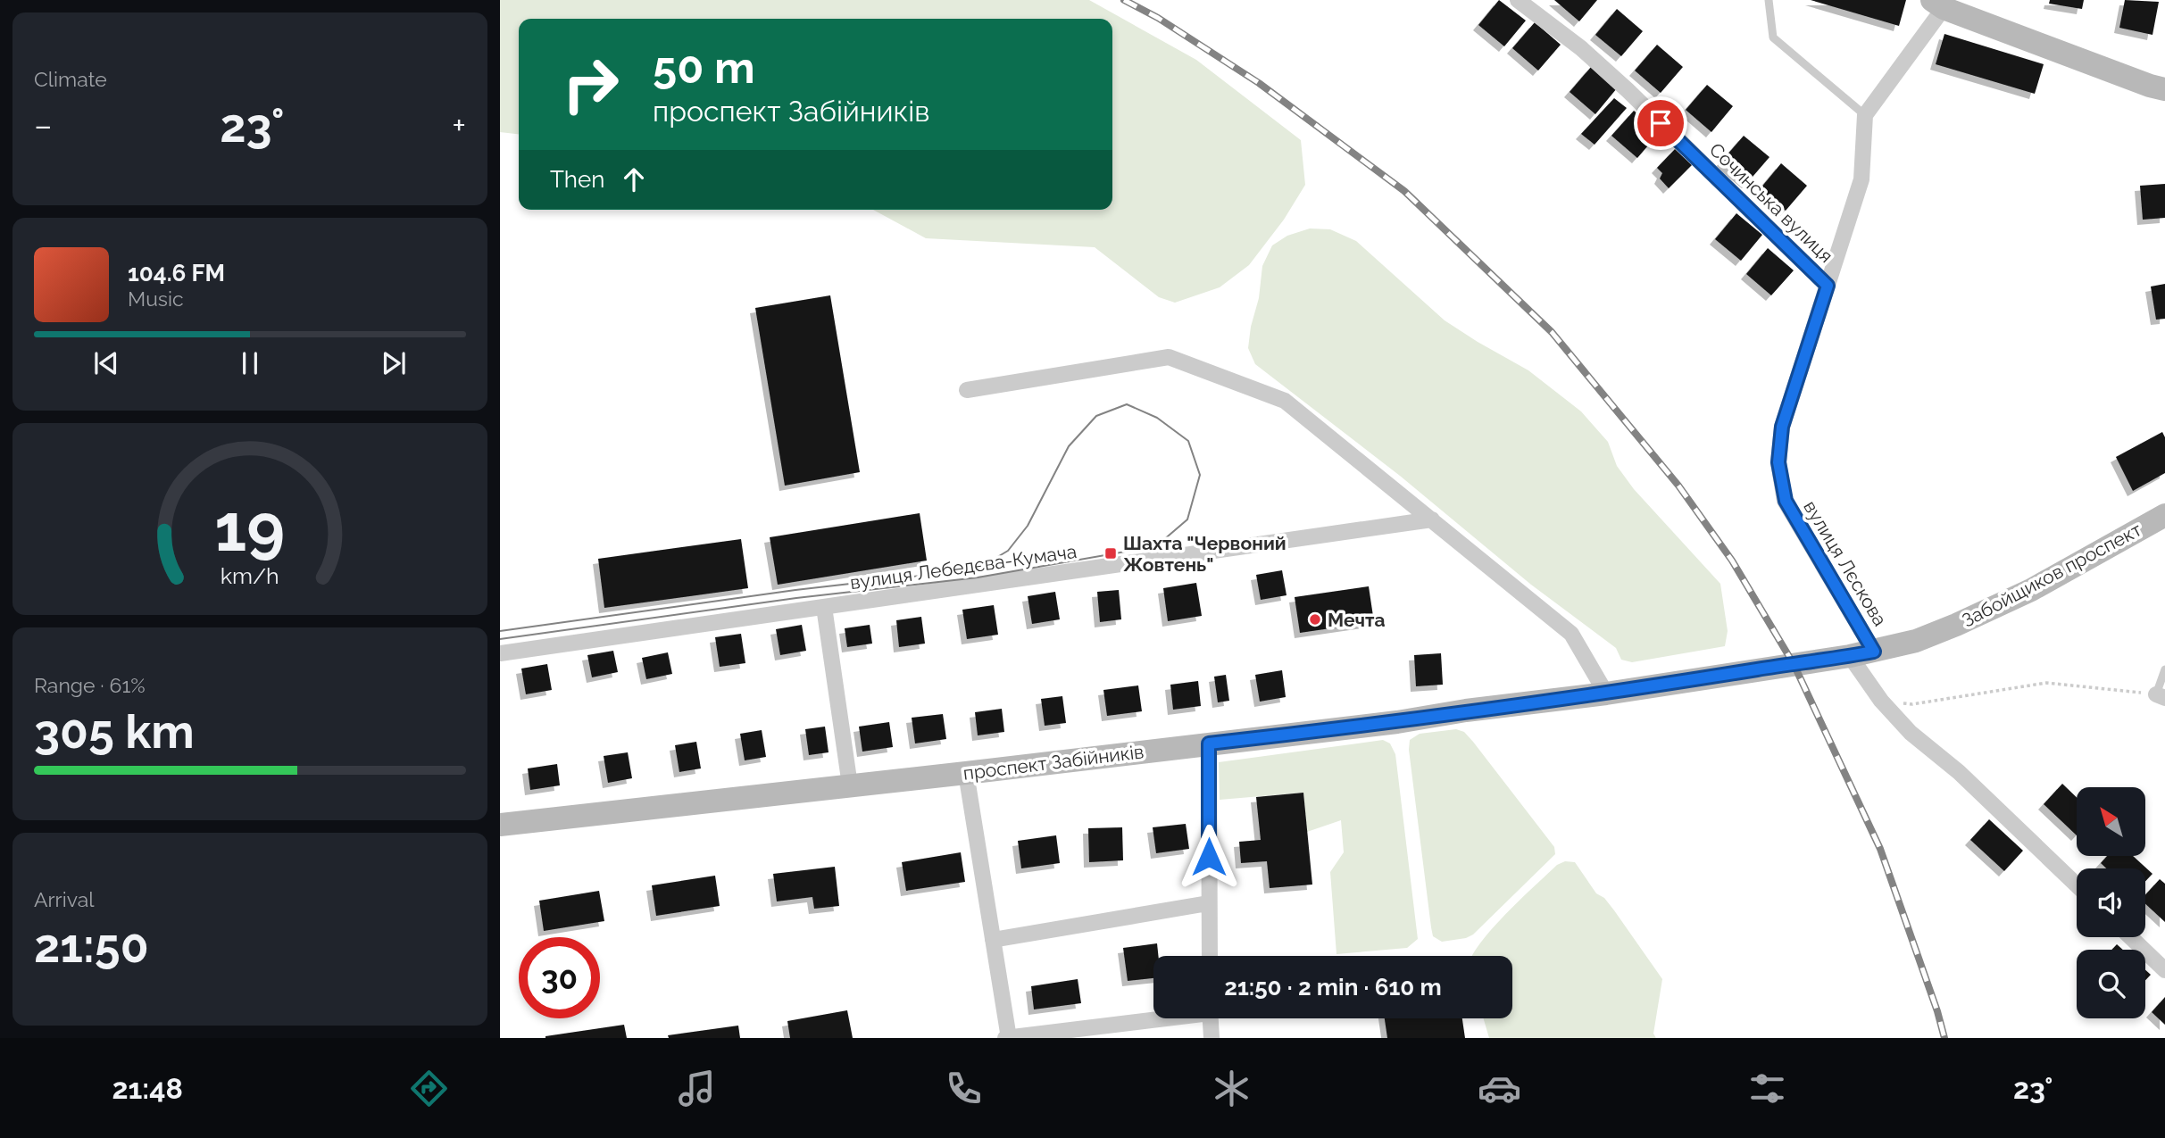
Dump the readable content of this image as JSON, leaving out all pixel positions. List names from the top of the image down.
{
  "streets": {
    "main road": ["Забойщиков проспект", "проспект Забійників"],
    "street": ["Сочинська вулиця", "вулиця Лєскова", "вулиця Лебедєва-Кумача"]
  },
  "crossings": [
    ["Сочинська вулиця", "вулиця Лєскова"],
    ["вулиця Лєскова", "Забойщиков проспект"],
    ["Забойщиков проспект", "проспект Забійників"]
  ],
  "places": {
    "transit": ["Шахта \"Червоний Жовтень\""],
    "other": ["Мечта"]
  },
  "north": "top left",
  "page": {
    "tile": [
      "Climate",
      ["Range · 61%", "305 km"],
      ["Arrival", "21:50"]
    ],
    "turn": ["50 m", "проспект Забійників"],
    "heat": ["−", "23°", "+"],
    "then": "Then",
    "song": ["104.6 FM", "Music"],
    "limit": "30",
    "trip": "21:50 · 2 min · 610 m",
    "tabs": ["21:48", "23°"],
    "gauge": ["19", "km/h"]
  }
}
